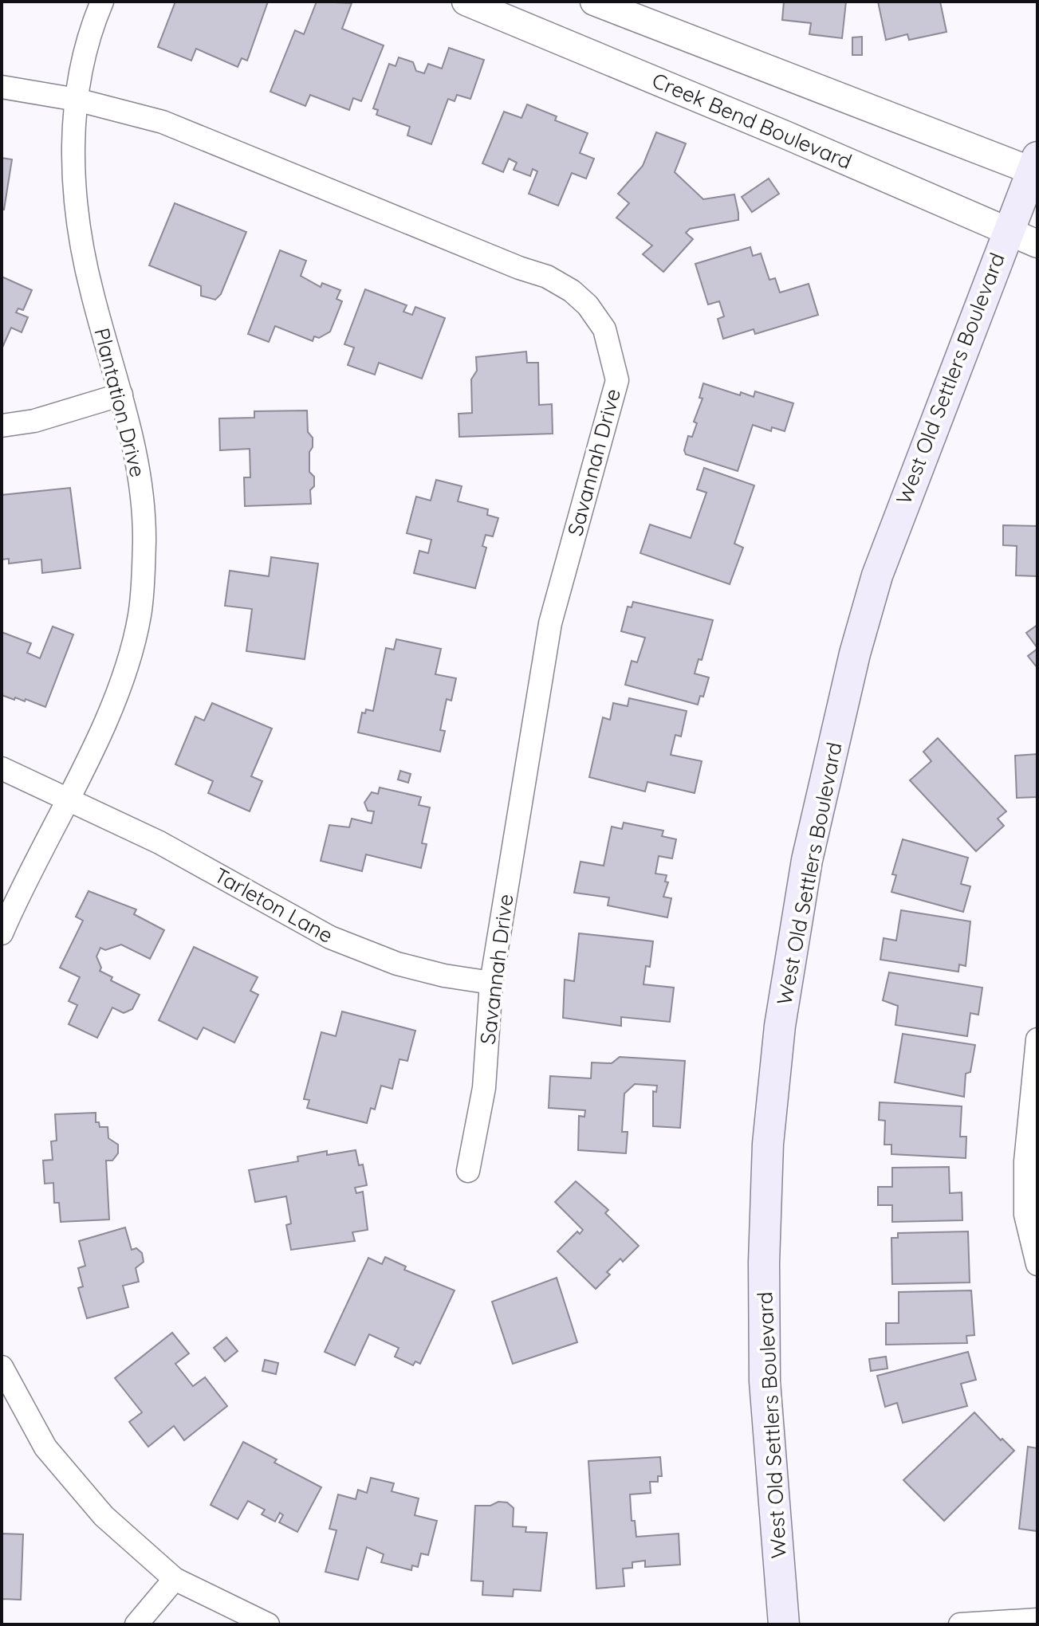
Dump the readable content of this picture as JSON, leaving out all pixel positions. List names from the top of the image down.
{
  "streets": {
    "main road": ["West Old Settlers Boulevard"],
    "street": [
      "Creek Bend Boulevard",
      "Plantation Drive",
      "Savannah Drive",
      "Tarleton Lane"
    ]
  },
  "crossings": [
    ["Creek Bend Boulevard", "West Old Settlers Boulevard"],
    ["Plantation Drive", "Savannah Drive"],
    ["Plantation Drive", "Tarleton Lane"],
    ["Savannah Drive", "Tarleton Lane"]
  ]
}
